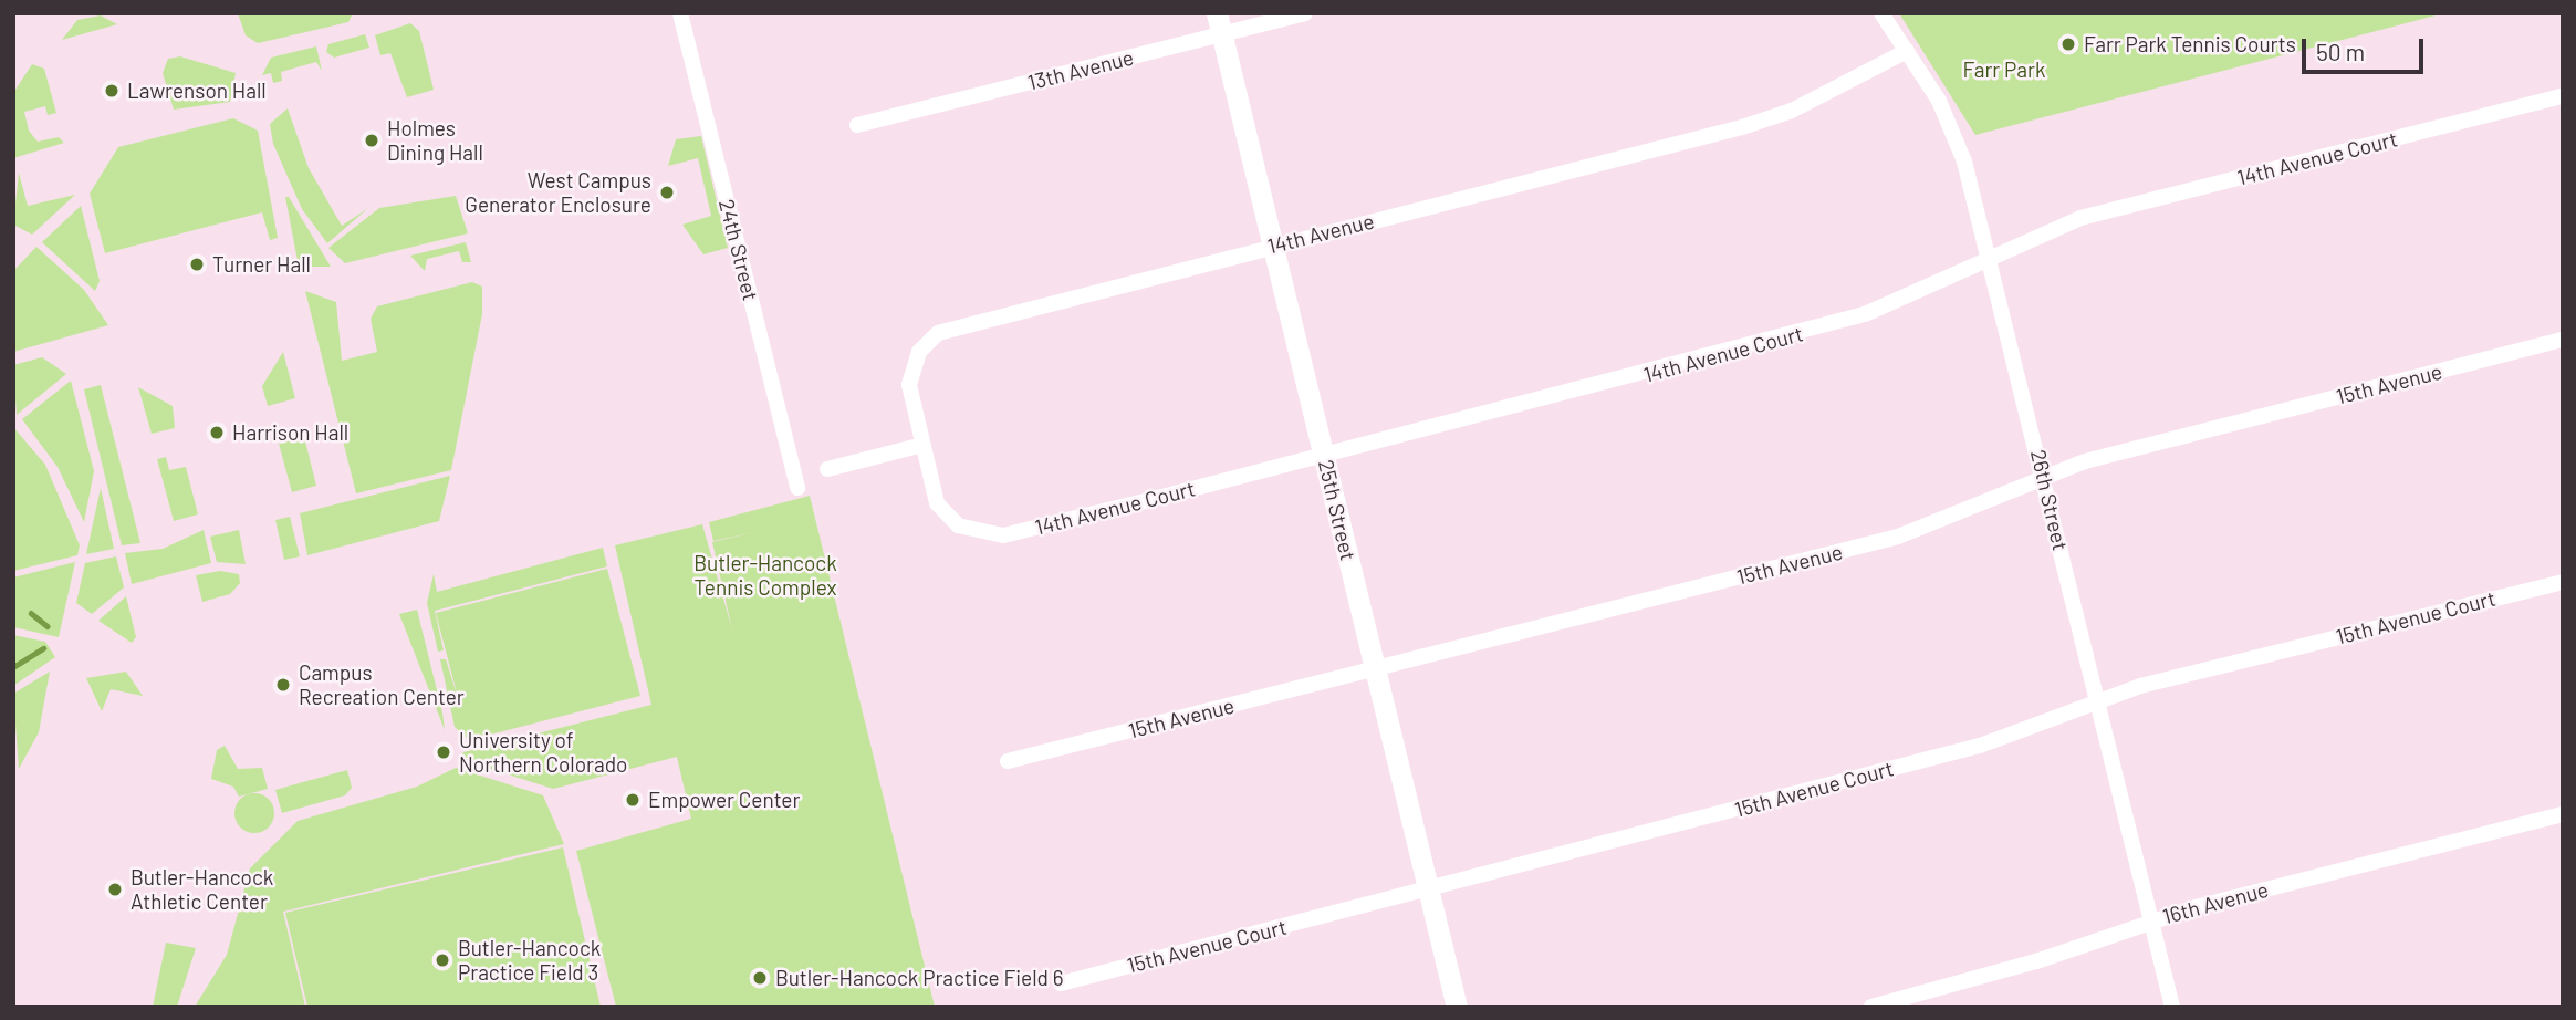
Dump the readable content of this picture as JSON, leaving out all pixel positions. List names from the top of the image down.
{
  "streets": {
    "street": [
      "13th Avenue",
      "14th Avenue Court",
      "14th Avenue",
      "24th Street",
      "15th Avenue",
      "26th Street",
      "25th Street",
      "15th Avenue Court",
      "16th Avenue"
    ]
  },
  "crossings": [
    ["13th Avenue", "25th Street"],
    ["14th Avenue Court", "14th Avenue"],
    ["14th Avenue Court", "26th Street"],
    ["14th Avenue Court", "25th Street"],
    ["14th Avenue", "26th Street"],
    ["14th Avenue", "25th Street"],
    ["15th Avenue", "26th Street"],
    ["15th Avenue", "25th Street"],
    ["26th Street", "15th Avenue Court"],
    ["26th Street", "16th Avenue"],
    ["25th Street", "15th Avenue Court"]
  ],
  "parks": ["Farr Park", "Butler-Hancock Tennis Complex"],
  "places": [
    "Farr Park Tennis Courts",
    "Lawrenson Hall",
    "Holmes Dining Hall",
    "West Campus Generator Enclosure",
    "Turner Hall",
    "Harrison Hall",
    "Campus Recreation Center",
    "University of Northern Colorado",
    "Empower Center",
    "Butler-Hancock Athletic Center",
    "Butler-Hancock Practice Field 3",
    "Butler-Hancock Practice Field 6"
  ],
  "scale_bar": "50 m"
}
